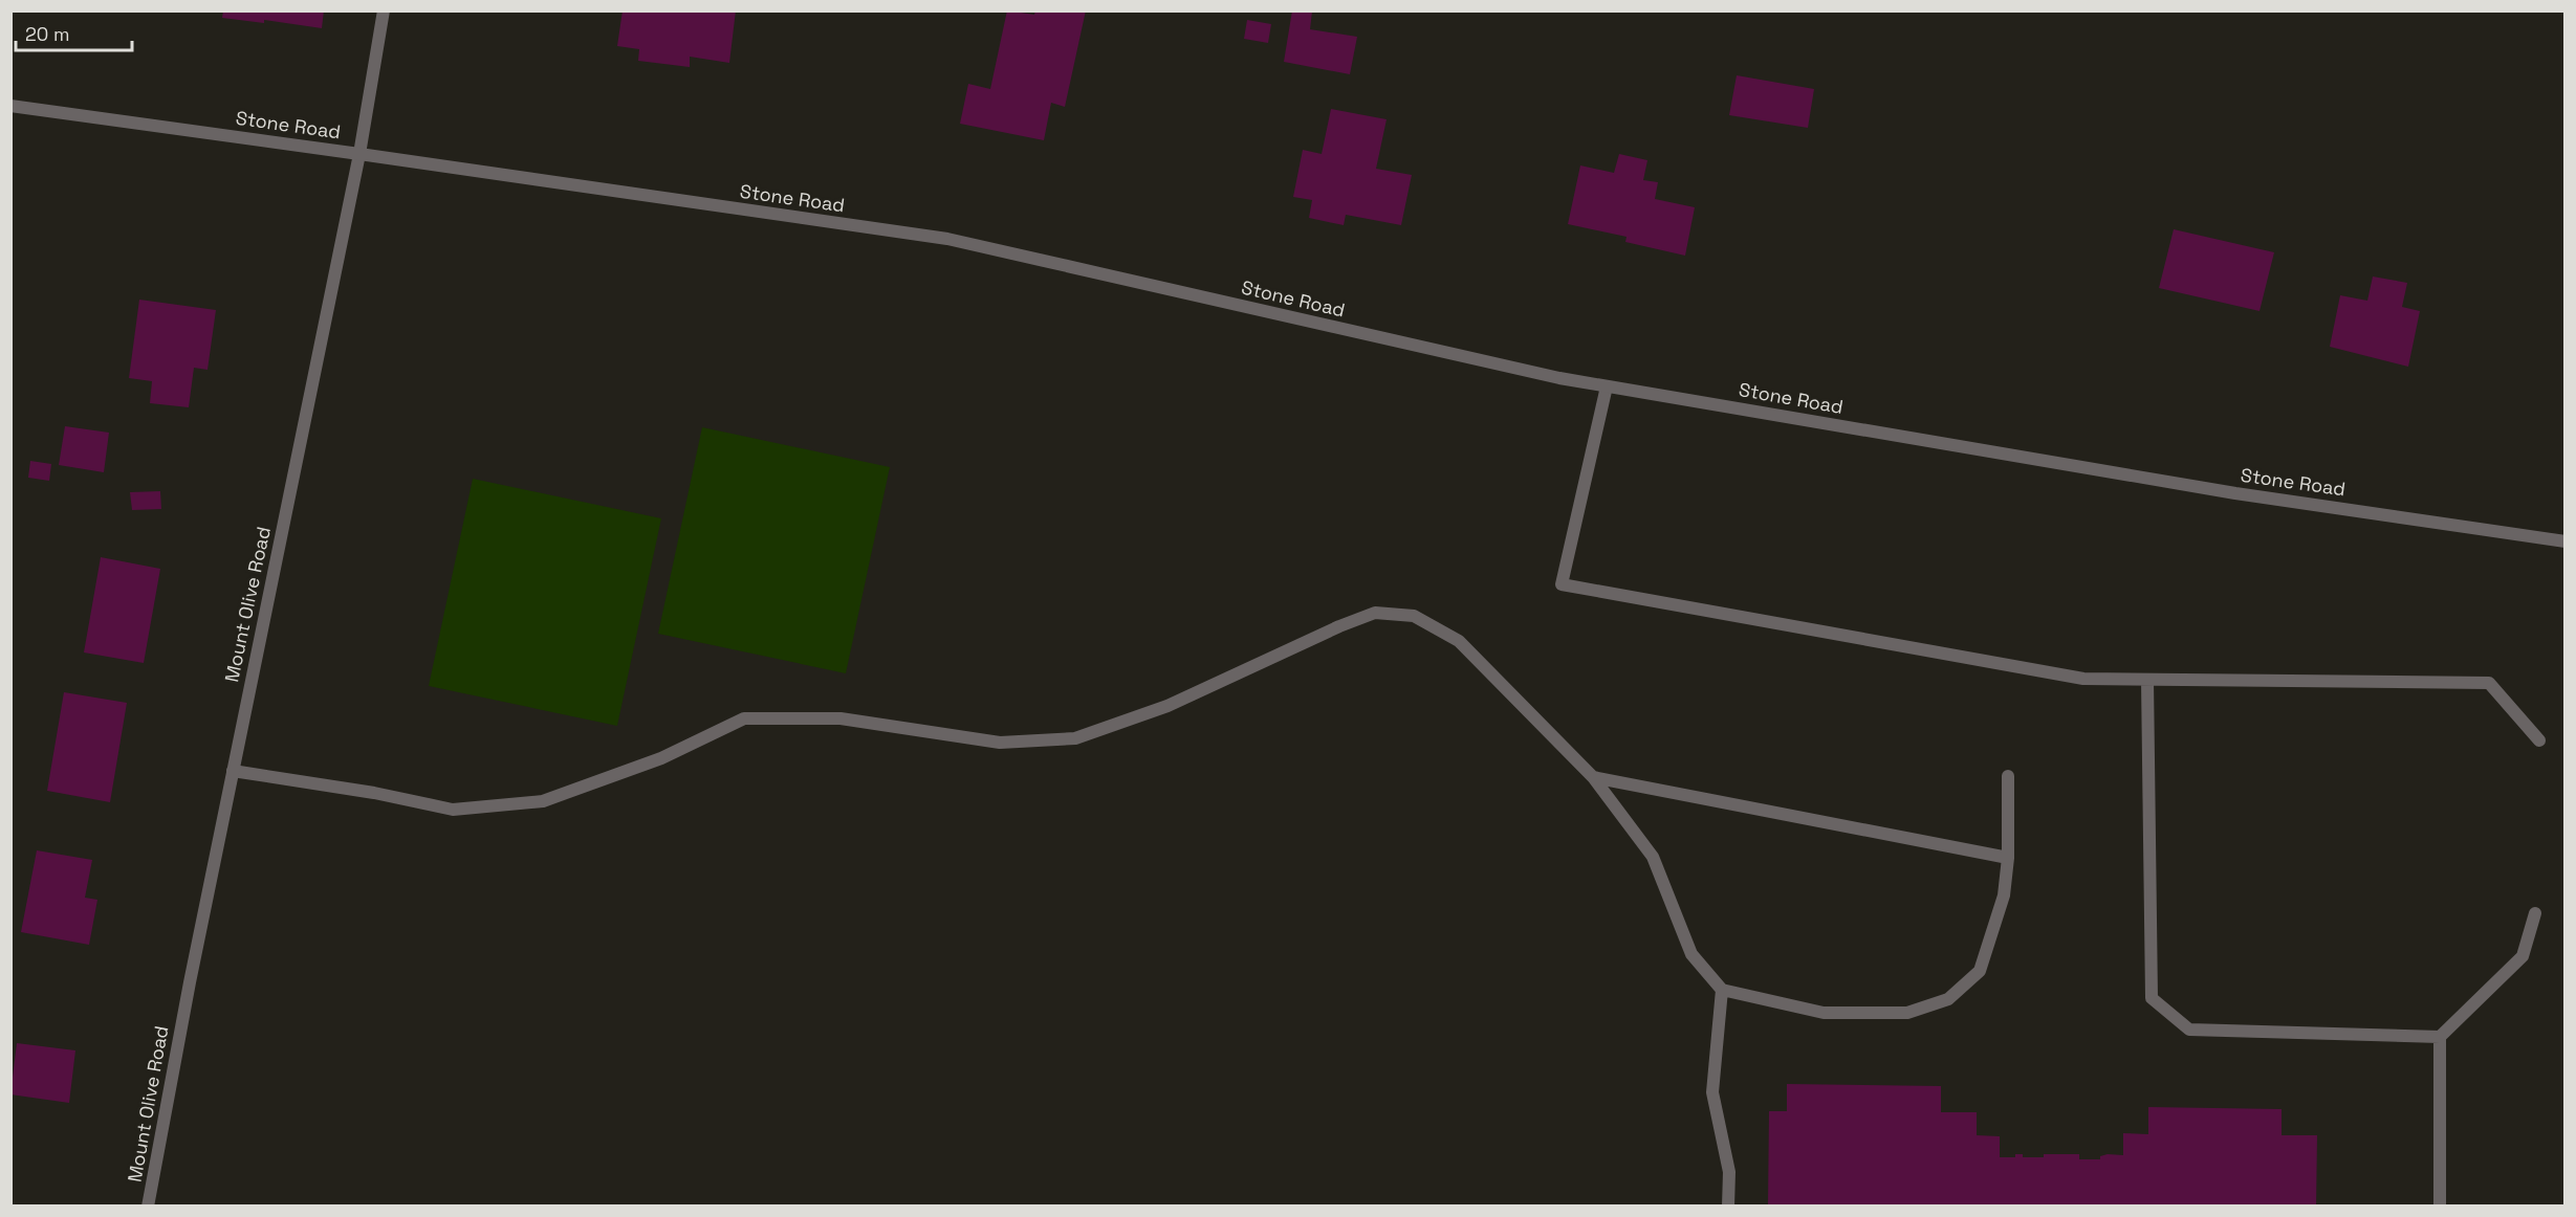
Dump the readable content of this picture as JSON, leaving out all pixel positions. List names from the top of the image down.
{
  "streets": {
    "street": ["Stone Road", "Mount Olive Road"]
  },
  "crossings": [
    ["Stone Road", "Mount Olive Road"]
  ],
  "scale_bar": "20 m"
}
